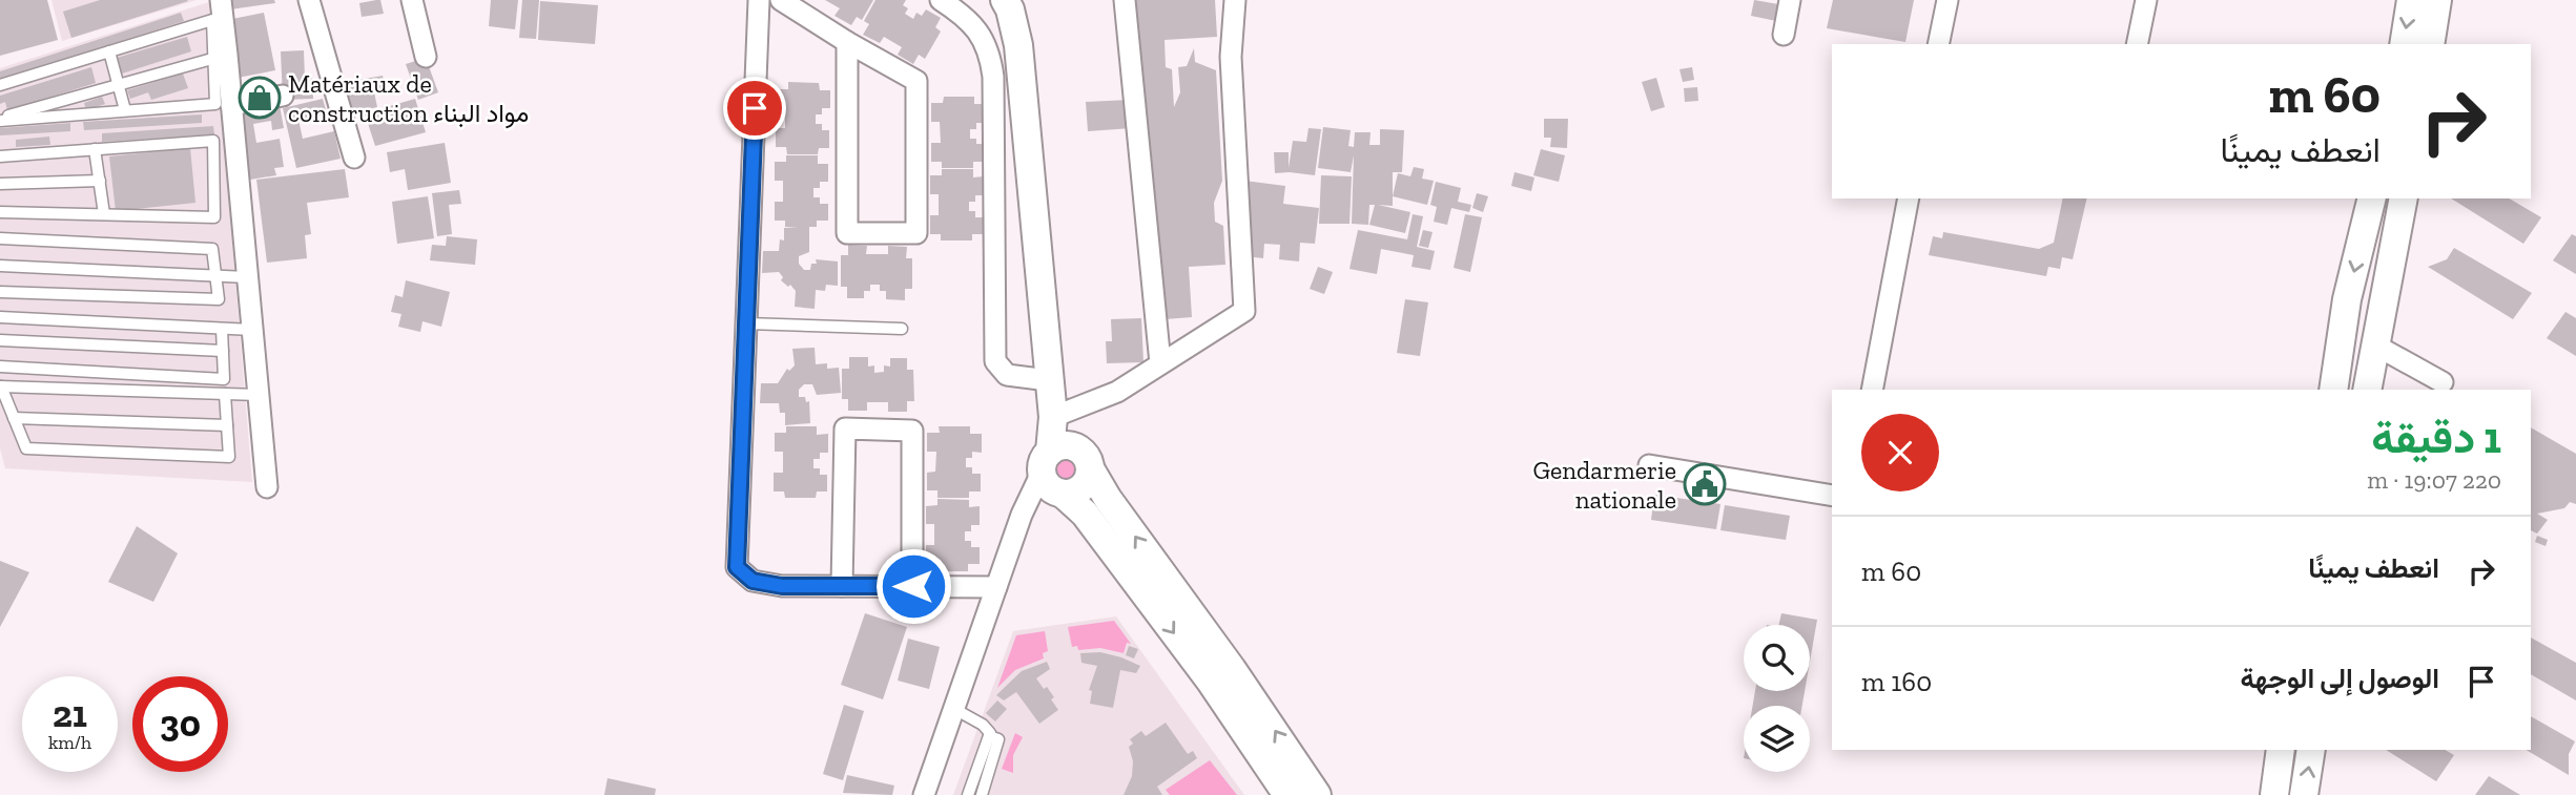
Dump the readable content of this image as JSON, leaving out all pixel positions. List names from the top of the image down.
{
  "places": {
    "shop": ["Matériaux de construction مواد البناء"],
    "public building": ["Gendarmerie nationale"]
  },
  "page": {
    "turn": ["60 m", "انعطف يمينًا"],
    "heading": ["1 دقيقة", "220 m · 19:07"],
    "list": [
      {
        "name": "انعطف يمينًا",
        "value": "60 m"
      },
      {
        "name": "الوصول إلى الوجهة",
        "value": "160 m"
      }
    ],
    "speed": "21 km/h",
    "limit": "30"
  }
}
